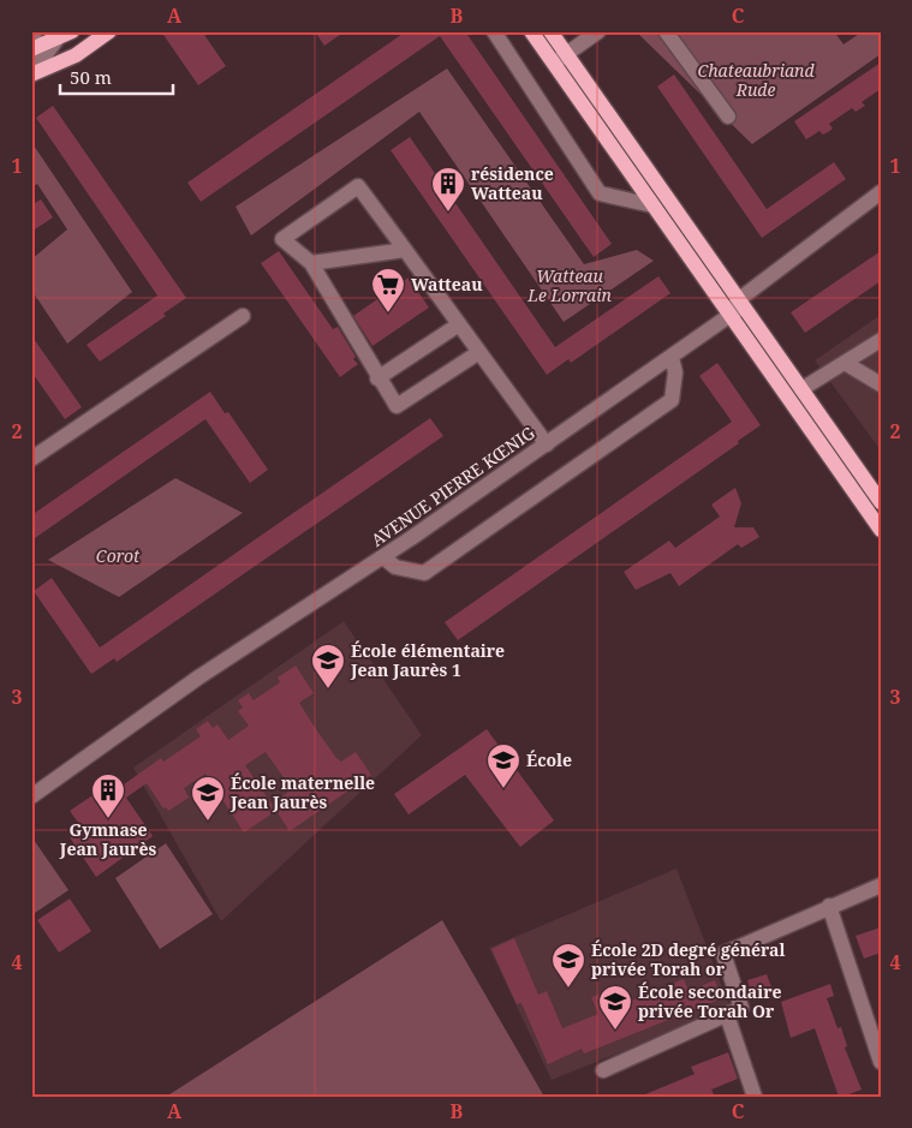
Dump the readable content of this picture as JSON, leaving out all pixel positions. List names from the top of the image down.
{
  "streets": {
    "street": ["AVENUE PIERRE KŒNIG"]
  },
  "parks": ["Chateaubriand Rude", "Watteau Le Lorrain", "Corot"],
  "places": {
    "building": ["résidence Watteau", "Gymnase Jean Jaurès"],
    "supermarket": ["Watteau"],
    "school or university": [
      "École élémentaire Jean Jaurès 1",
      "École",
      "École maternelle Jean Jaurès",
      "École 2D degré général privée Torah or",
      "École secondaire privée Torah Or"
    ]
  },
  "scale_bar": "50 m",
  "grid": {
    "columns": ["A", "B", "C"],
    "rows": [
      "1",
      "2",
      "3",
      "4"
    ]
  }
}
